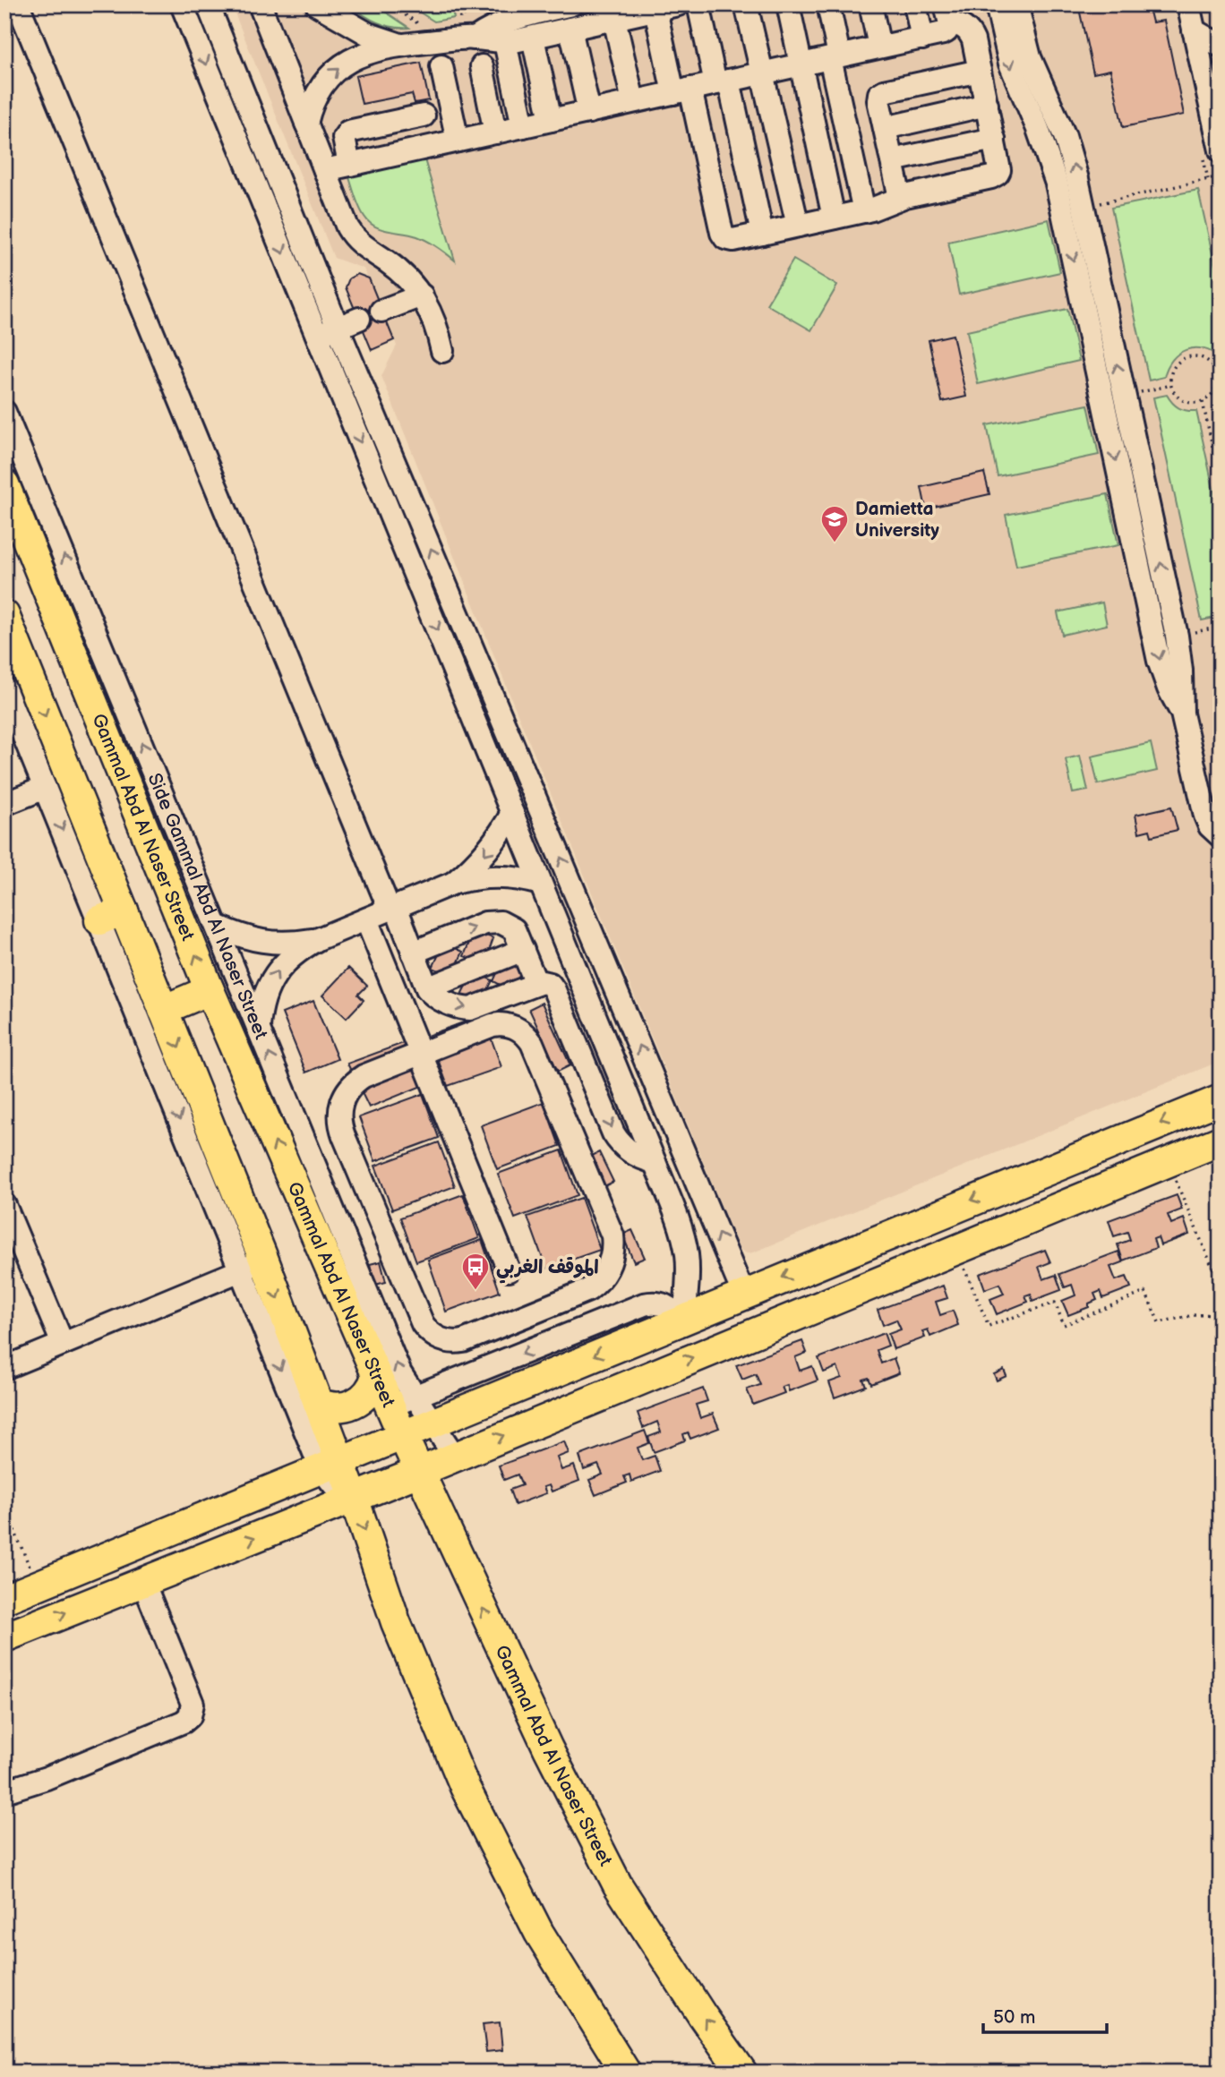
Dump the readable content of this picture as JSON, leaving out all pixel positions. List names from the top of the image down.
{
  "streets": {
    "main road": ["Gammal Abd Al Naser Street"],
    "street": ["Side Gammal Abd Al Naser Street"]
  },
  "crossings": [
    ["Gammal Abd Al Naser Street", "Side Gammal Abd Al Naser Street"]
  ],
  "places": {
    "school or university": ["Damietta University"],
    "bus stop": ["الموقف الغربي"]
  },
  "scale_bar": "50 m"
}
